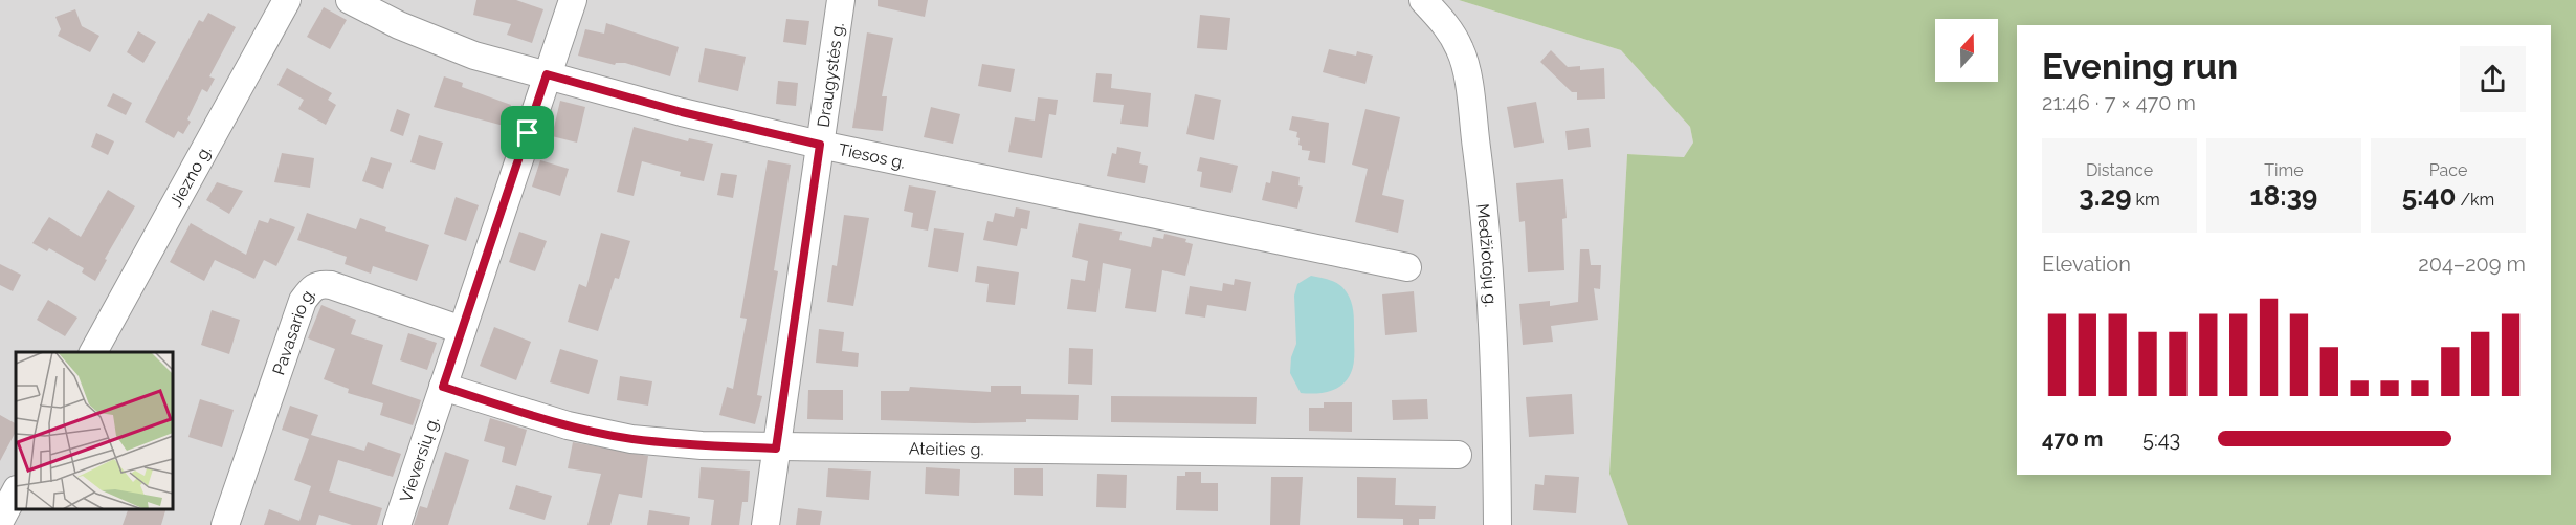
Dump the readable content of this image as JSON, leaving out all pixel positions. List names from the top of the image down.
{
  "streets": {
    "street": [
      "Draugystės g.",
      "Tiesos g.",
      "Jiezno g.",
      "Medžiotojų g.",
      "Pavasario g.",
      "Ateities g.",
      "Vieversių g."
    ]
  },
  "crossings": [
    ["Draugystės g.", "Tiesos g."],
    ["Draugystės g.", "Ateities g."],
    ["Tiesos g.", "Vieversių g."],
    ["Pavasario g.", "Vieversių g."],
    ["Ateities g.", "Vieversių g."]
  ],
  "north": "top",
  "page": {
    "heading": ["Evening run", "21:46 · 7 × 470 m"],
    "stats": [
      ["Distance", "3.29 km"],
      ["Time", "18:39"],
      ["Pace", "5:40 /km"]
    ],
    "chart": ["Elevation", "204–209 m"],
    "list": [
      {
        "name": "470 m",
        "note": "5:43"
      }
    ]
  }
}
